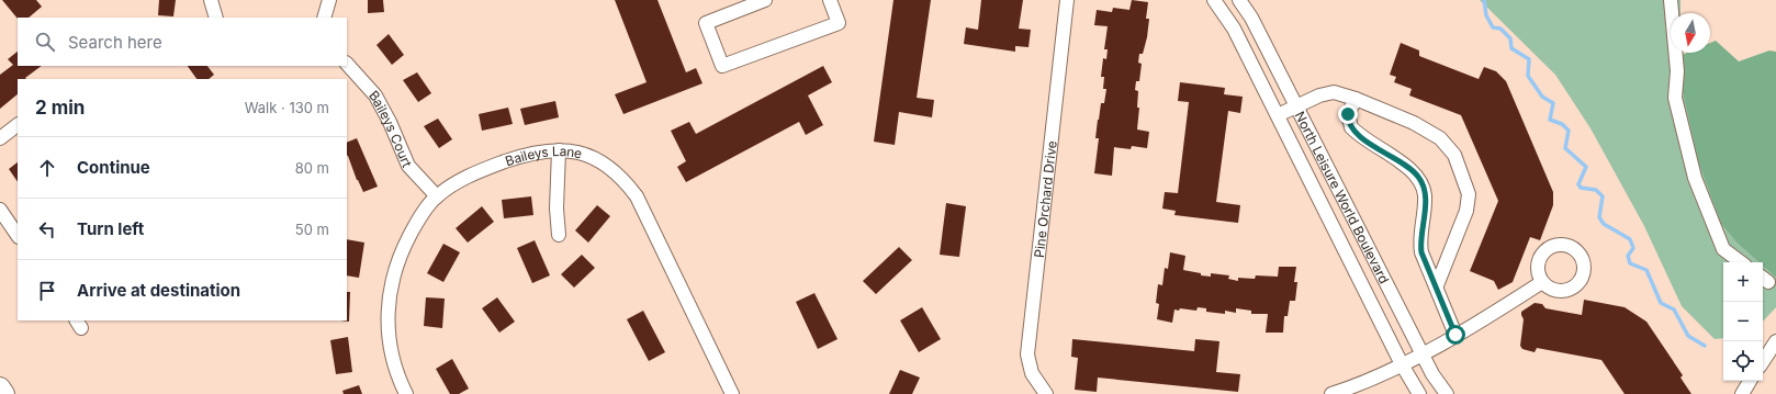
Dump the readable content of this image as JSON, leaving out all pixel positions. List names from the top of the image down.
{
  "streets": {
    "street": [
      "Baileys Court",
      "Baileys Lane",
      "North Leisure World Boulevard",
      "Pine Orchard Drive"
    ]
  },
  "crossings": [
    ["Baileys Court", "Baileys Lane"]
  ],
  "north": "bottom",
  "page": {
    "search": "Search here",
    "heading": ["2 min", "Walk · 130 m"],
    "list": [
      ["Continue", "80 m"],
      ["Turn left", "50 m"],
      "Arrive at destination"
    ],
    "map_buttons": ["+", "−"]
  }
}
